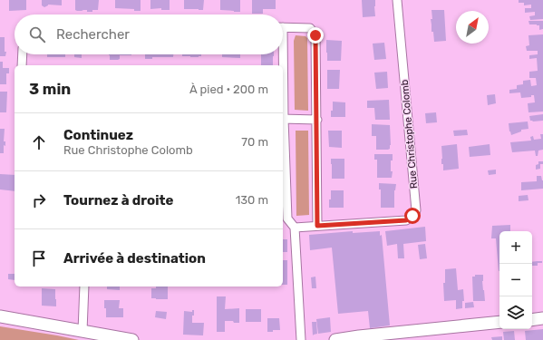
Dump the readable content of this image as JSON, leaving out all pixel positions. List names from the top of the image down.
{
  "streets": {
    "street": ["Rue Christophe Colomb"]
  },
  "north": "top right",
  "page": {
    "search": "Rechercher",
    "heading": ["3 min", "À pied · 200 m"],
    "list": [
      ["Continuez", "Rue Christophe Colomb", "70 m"],
      ["Tournez à droite", "130 m"],
      "Arrivée à destination"
    ],
    "map_buttons": ["+", "−"]
  }
}
